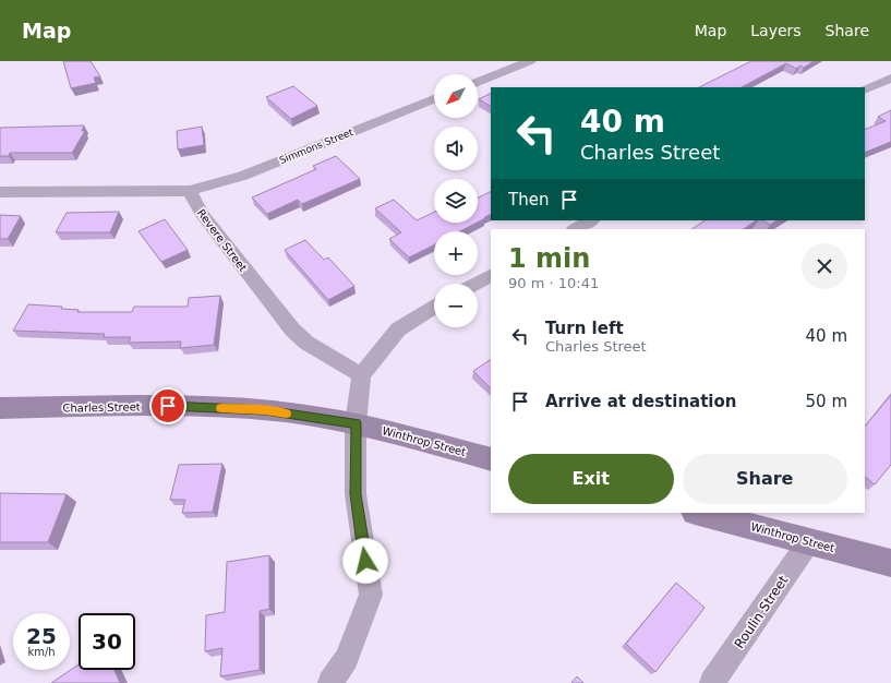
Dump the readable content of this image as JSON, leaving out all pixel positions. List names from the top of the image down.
{
  "streets": {
    "street": [
      "Simmons Street",
      "Revere Street",
      "Charles Street",
      "Winthrop Street",
      "Roulin Street"
    ]
  },
  "crossings": [
    ["Simmons Street", "Revere Street"],
    ["Charles Street", "Winthrop Street"],
    ["Winthrop Street", "Roulin Street"]
  ],
  "north": "bottom left",
  "page": {
    "header": "Map",
    "nav": ["Map", "Layers", "Share"],
    "map_buttons": ["+", "−"],
    "turn": ["40 m", "Charles Street"],
    "then": "Then",
    "heading": ["1 min", "90 m · 10:41"],
    "list": [
      {
        "name": "Turn left",
        "note": "Charles Street",
        "value": "40 m"
      },
      {
        "name": "Arrive at destination",
        "value": "50 m"
      }
    ],
    "buttons": ["Exit", "Share"],
    "speed": "25 km/h",
    "limit": "30"
  }
}
